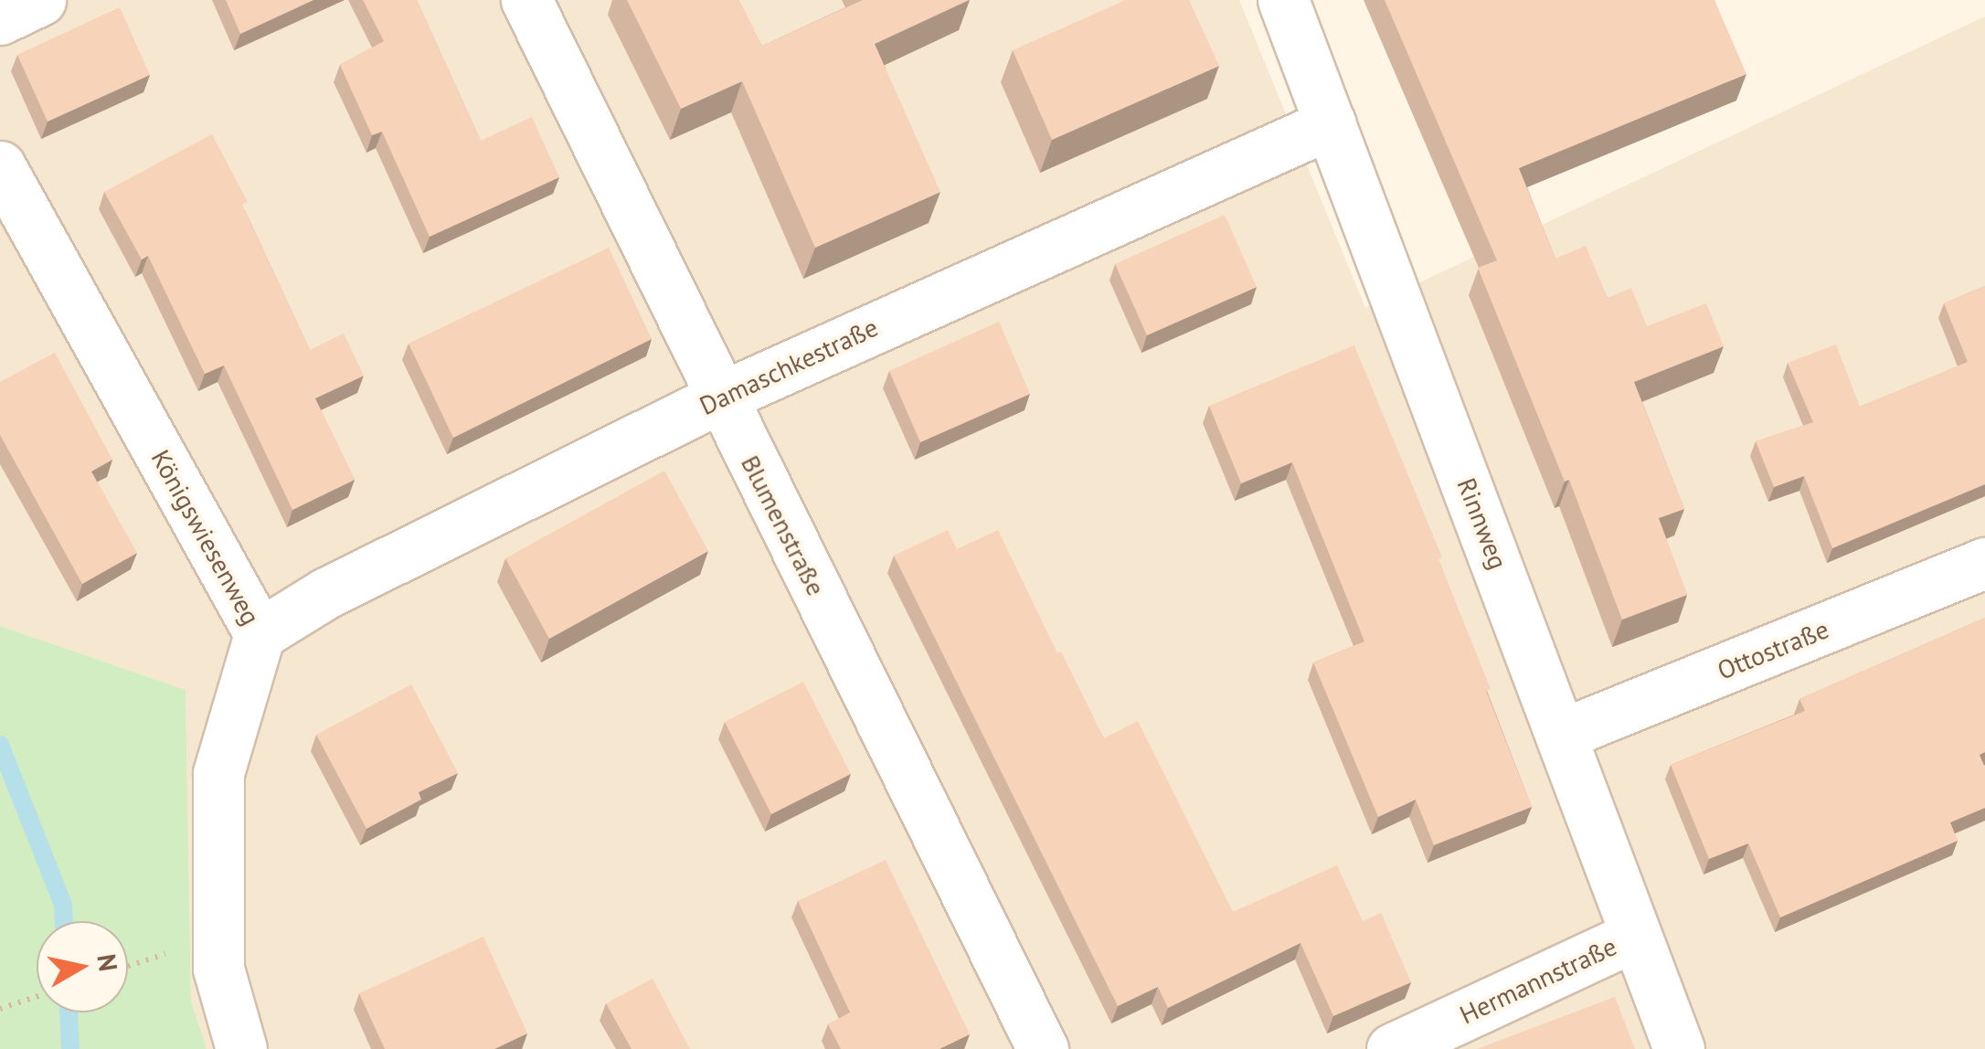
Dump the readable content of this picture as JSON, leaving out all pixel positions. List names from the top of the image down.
{
  "streets": {
    "street": [
      "Damaschkestraße",
      "Rinnweg",
      "Blumenstraße",
      "Königswiesenweg",
      "Ottostraße",
      "Hermannstraße"
    ]
  },
  "crossings": [
    ["Damaschkestraße", "Rinnweg"],
    ["Damaschkestraße", "Blumenstraße"],
    ["Damaschkestraße", "Königswiesenweg"],
    ["Rinnweg", "Ottostraße"],
    ["Rinnweg", "Hermannstraße"]
  ],
  "north": "right"
}
